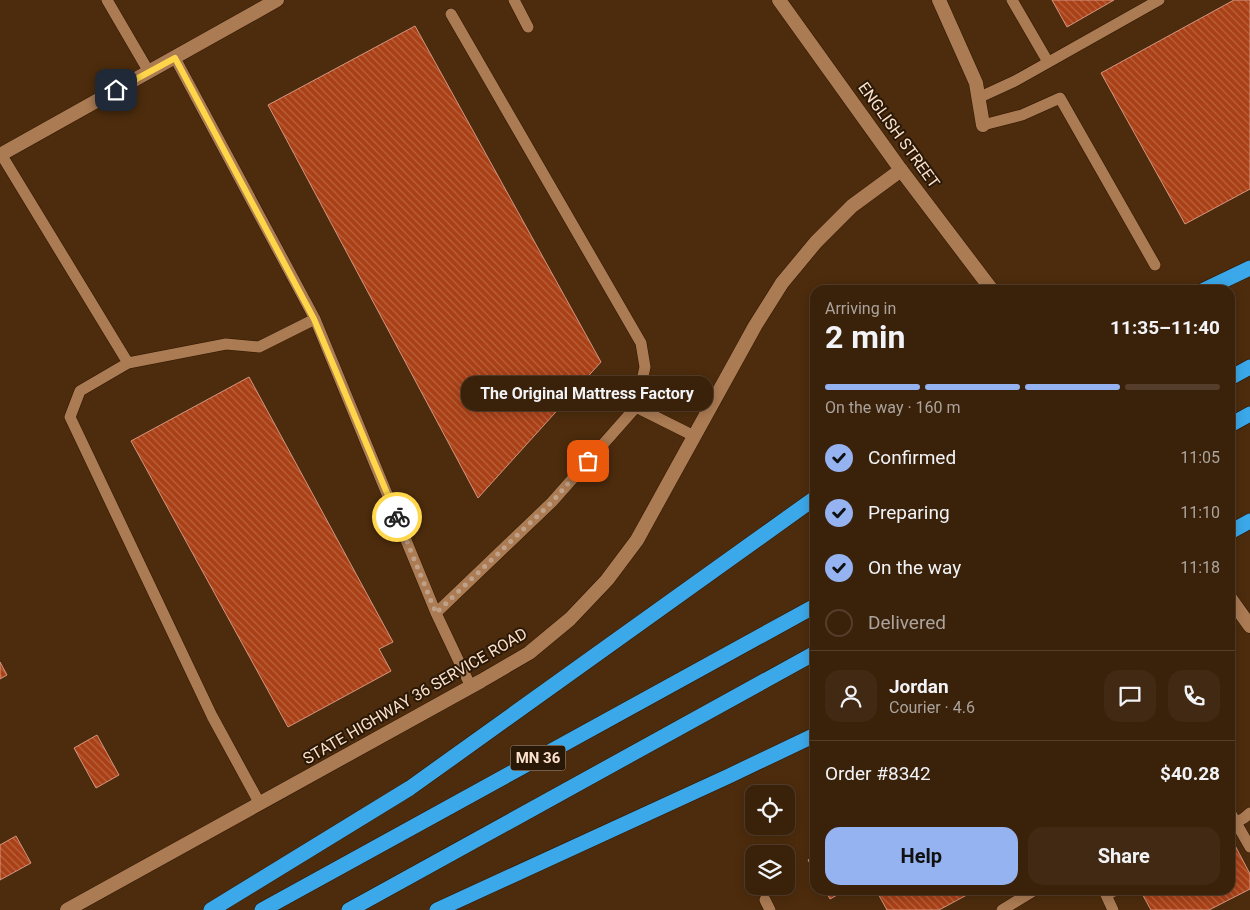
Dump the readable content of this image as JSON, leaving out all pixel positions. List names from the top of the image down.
{
  "streets": {
    "highway": ["MN 36"],
    "street": ["ENGLISH STREET", "STATE HIGHWAY 36 SERVICE ROAD"]
  },
  "crossings": [
    ["ENGLISH STREET", "STATE HIGHWAY 36 SERVICE ROAD"]
  ],
  "places": ["The Original Mattress Factory"],
  "page": {
    "heading": ["2 min", "Arriving in", "11:35–11:40"],
    "panel": [
      "Jordan",
      "Courier · 4.6",
      "Order #8342",
      "$40.28"
    ],
    "bar": "On the way · 160 m",
    "bubble": "The Original Mattress Factory",
    "list": [
      ["Confirmed", "11:05"],
      ["Preparing", "11:10"],
      ["On the way", "11:18"],
      "Delivered"
    ],
    "buttons": ["Help", "Share"]
  }
}
